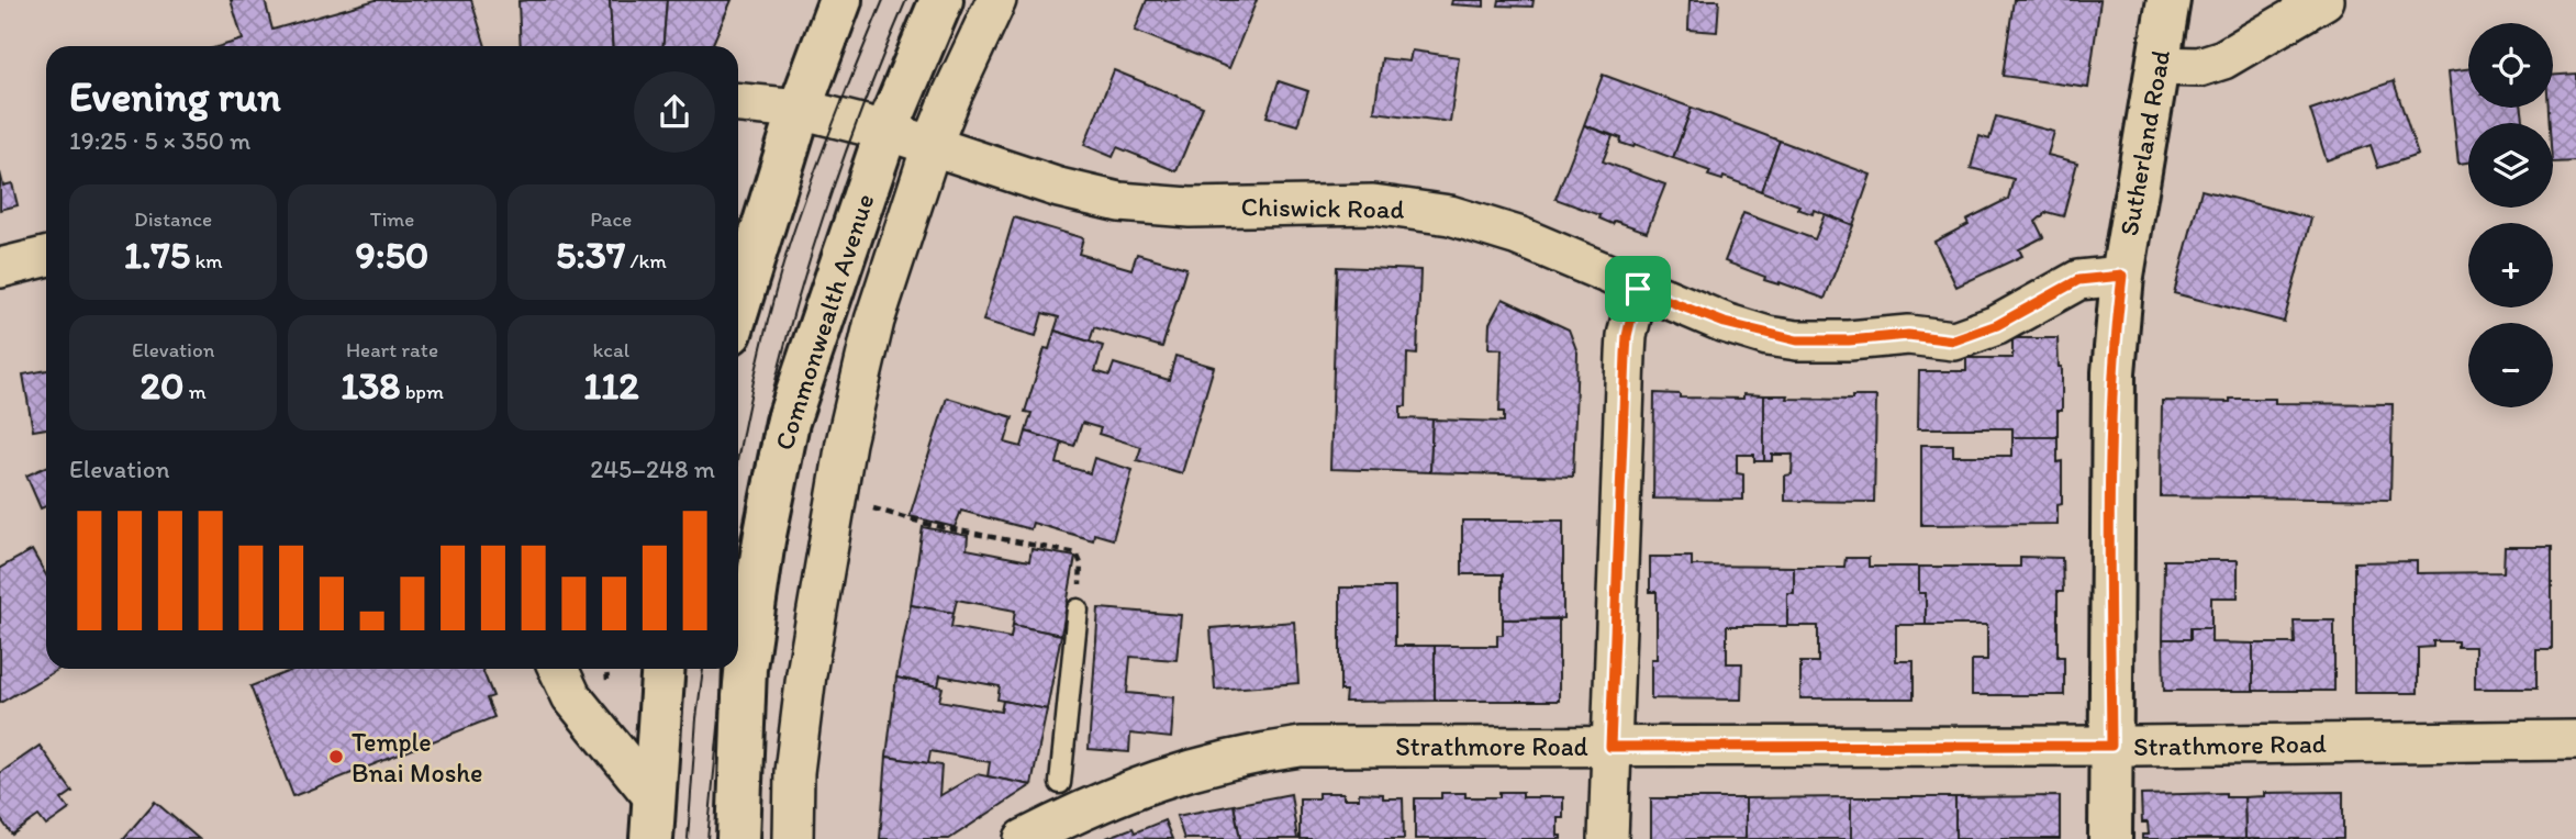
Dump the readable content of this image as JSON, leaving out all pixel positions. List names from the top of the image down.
{
  "streets": {
    "main road": ["Sutherland Road", "Commonwealth Avenue"],
    "street": ["Chiswick Road", "Strathmore Road"]
  },
  "crossings": [
    ["Sutherland Road", "Chiswick Road"],
    ["Sutherland Road", "Strathmore Road"],
    ["Chiswick Road", "Commonwealth Avenue"]
  ],
  "places": ["Temple Bnai Moshe"],
  "page": {
    "map_buttons": ["+", "−"],
    "heading": ["Evening run", "19:25 · 5 × 350 m"],
    "stats": [
      ["Distance", "1.75 km"],
      ["Time", "9:50"],
      ["Pace", "5:37 /km"],
      ["Elevation", "20 m"],
      ["Heart rate", "138 bpm"],
      ["kcal", "112"]
    ],
    "chart": ["Elevation", "245–248 m"]
  }
}
